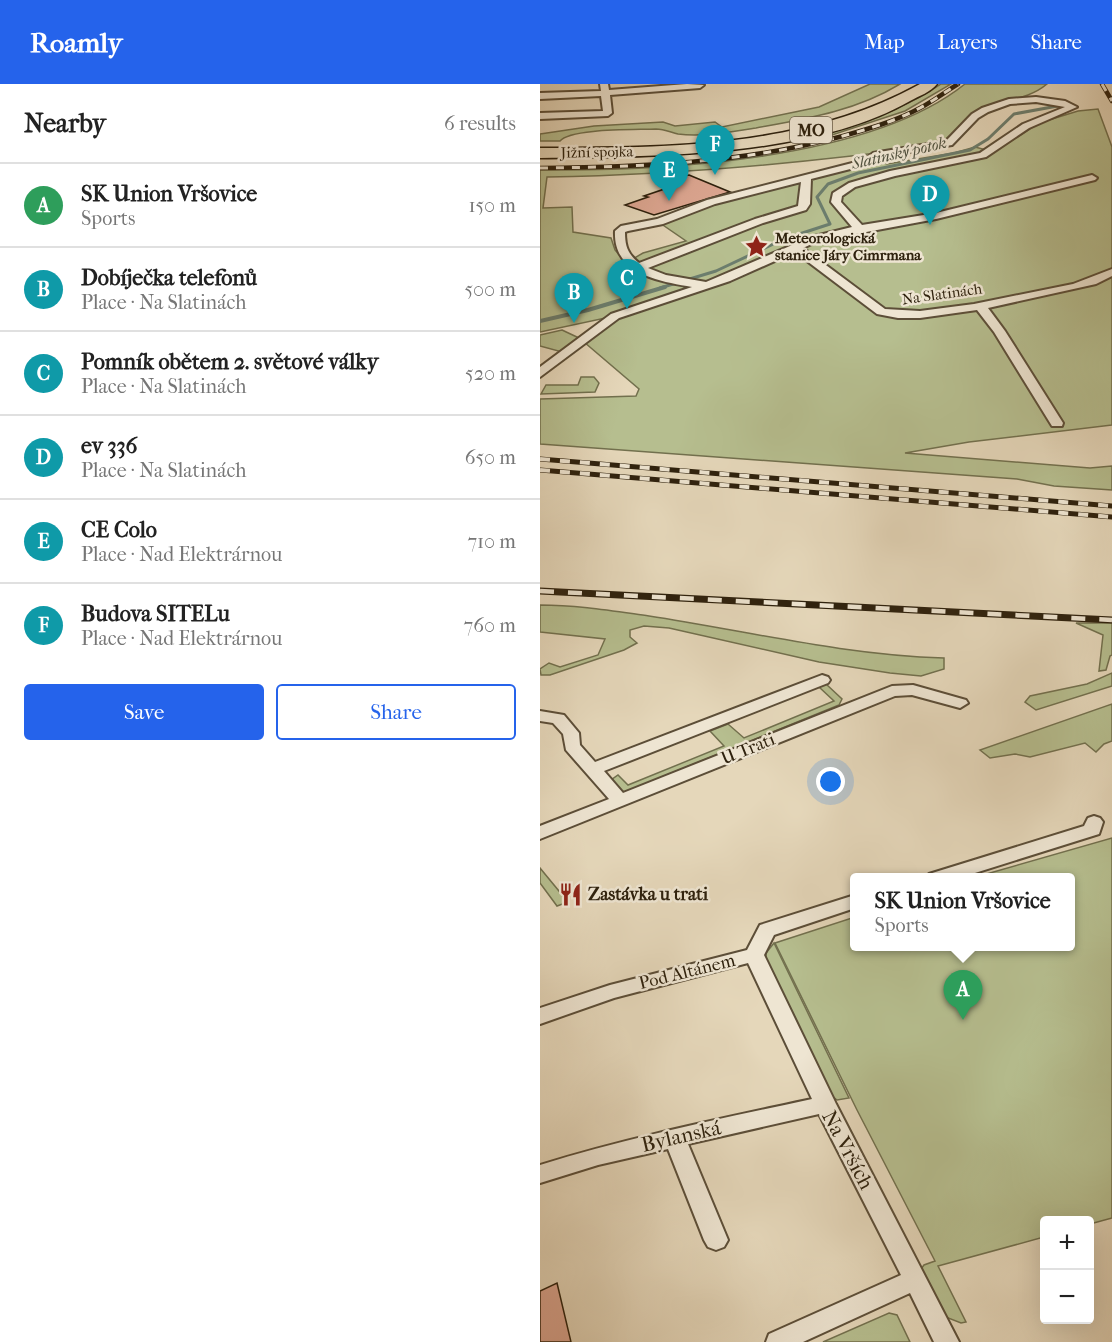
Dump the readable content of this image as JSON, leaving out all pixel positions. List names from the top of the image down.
{
  "streets": {
    "highway": ["MO", "Jižní spojka"],
    "street": [
      "Na Slatinách",
      "U Trati",
      "Pod Altánem",
      "Bylanská",
      "Na Vrších"
    ]
  },
  "crossings": [
    ["Pod Altánem", "Na Vrších"],
    ["Bylanská", "Na Vrších"]
  ],
  "water": ["Slatinský potok"],
  "places": {
    "place": ["Meteorologická stanice Járy Cimrmana"],
    "restaurant": ["Zastávka u trati"]
  },
  "page": {
    "header": "Roamly",
    "nav": ["Map", "Layers", "Share"],
    "heading": ["Nearby", "6 results"],
    "pins": [
      "F",
      "E",
      "D",
      "C",
      "B",
      "A"
    ],
    "list": [
      {
        "mark": "A",
        "name": "SK Union Vršovice",
        "note": "Sports",
        "value": "150 m"
      },
      {
        "mark": "B",
        "name": "Dobíječka telefonů",
        "note": "Place · Na Slatinách",
        "value": "500 m"
      },
      {
        "mark": "C",
        "name": "Pomník obětem 2. světové války",
        "note": "Place · Na Slatinách",
        "value": "520 m"
      },
      {
        "mark": "D",
        "name": "ev 336",
        "note": "Place · Na Slatinách",
        "value": "650 m"
      },
      {
        "mark": "E",
        "name": "CE Colo",
        "note": "Place · Nad Elektrárnou",
        "value": "710 m"
      },
      {
        "mark": "F",
        "name": "Budova SITELu",
        "note": "Place · Nad Elektrárnou",
        "value": "760 m"
      }
    ],
    "buttons": ["Save", "Share"],
    "popup": ["SK Union Vršovice", "Sports"],
    "map_buttons": ["+", "−"]
  }
}
